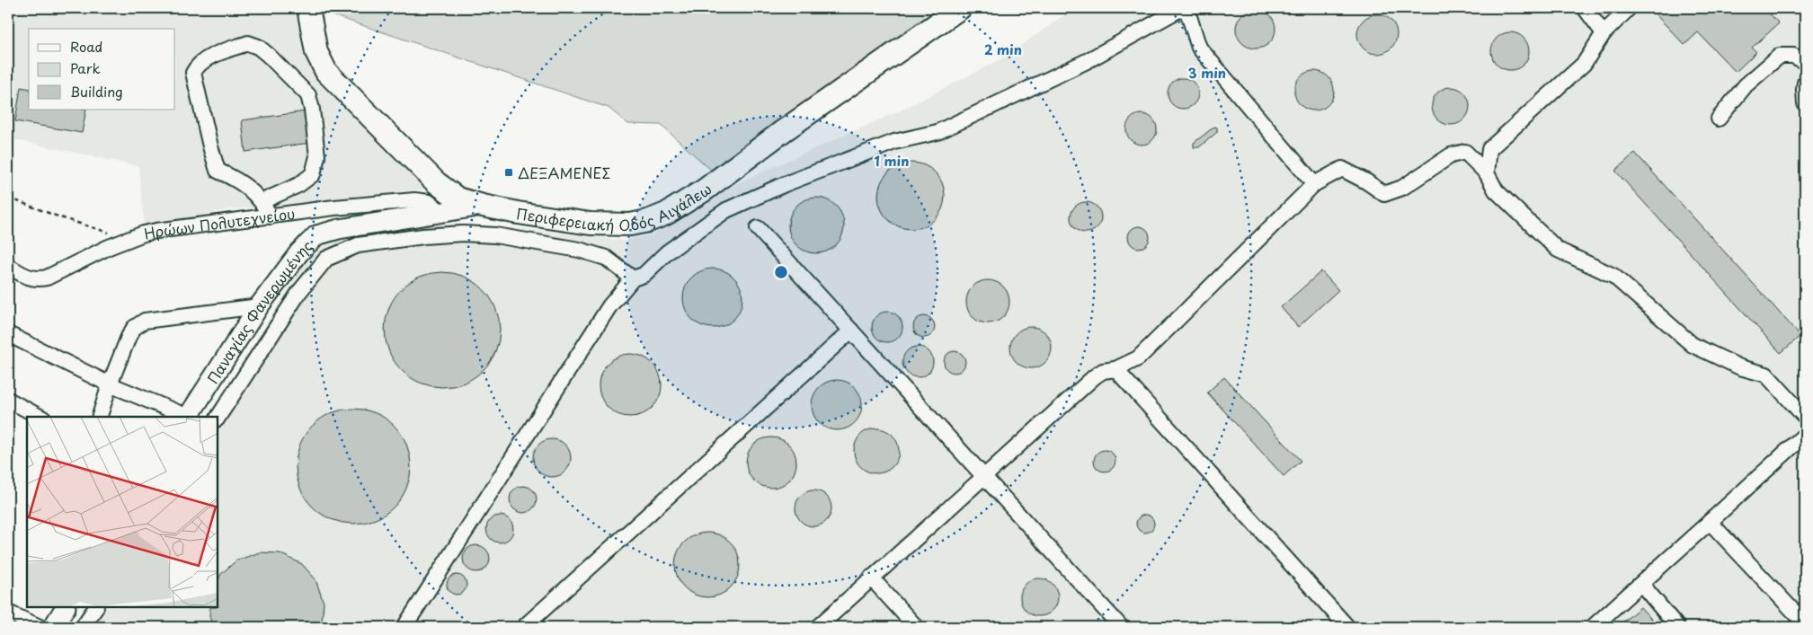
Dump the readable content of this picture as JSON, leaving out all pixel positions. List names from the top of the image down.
{
  "streets": {
    "highway": ["Περιφερειακή Οδός Αιγάλεω"],
    "main road": ["Παναγίας Φανερωμένης"],
    "street": ["Ηρώων Πολυτεχνείου"]
  },
  "crossings": [
    ["Περιφερειακή Οδός Αιγάλεω", "Παναγίας Φανερωμένης"],
    ["Ηρώων Πολυτεχνείου", "Παναγίας Φανερωμένης"]
  ],
  "places": {
    "transit": ["ΔΕΞΑΜΕΝΕΣ"]
  },
  "legend": ["Road", "Park", "Building"],
  "rings": ["2 min", "3 min", "1 min"]
}
